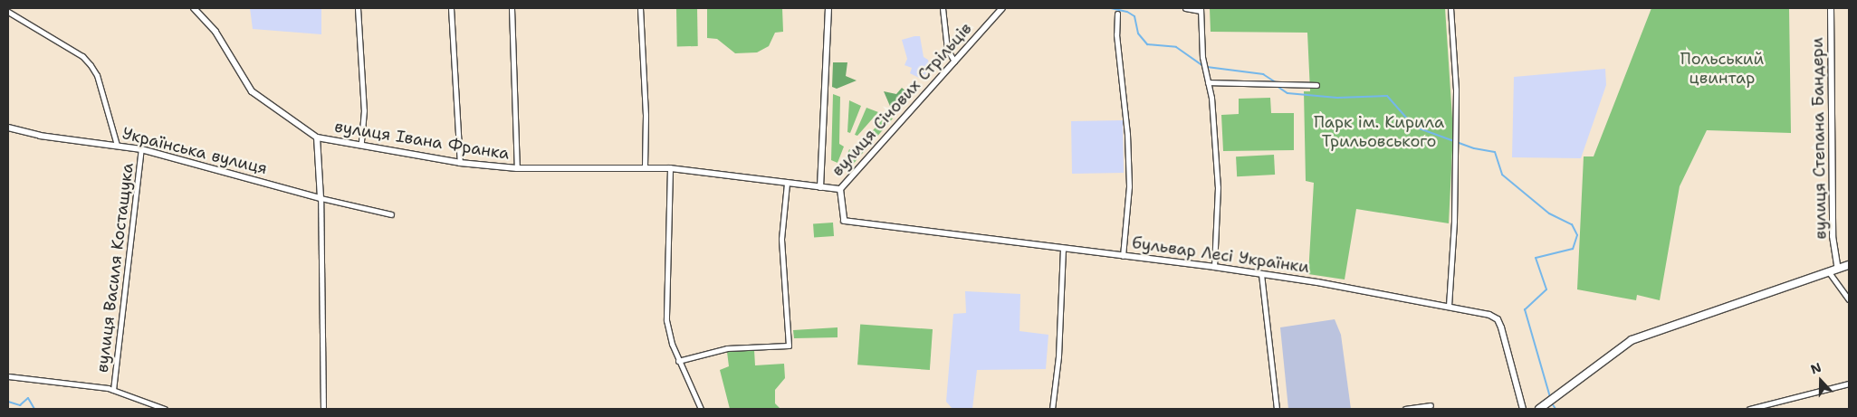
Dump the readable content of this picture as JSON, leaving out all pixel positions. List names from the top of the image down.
{
  "streets": {
    "street": [
      "вулиця Січових Стрільців",
      "вулиця Степана Бандери",
      "вулиця Івана Франка",
      "Українська вулиця",
      "бульвар Лесі Українки",
      "вулиця Василя Костащука"
    ]
  },
  "crossings": [
    ["вулиця Січових Стрільців", "вулиця Івана Франка"],
    ["вулиця Січових Стрільців", "бульвар Лесі Українки"],
    ["вулиця Івана Франка", "бульвар Лесі Українки"],
    ["Українська вулиця", "вулиця Василя Костащука"]
  ],
  "parks": ["Польський цвинтар", "Парк ім. Кирила Трильовського"],
  "north": "top"
}
